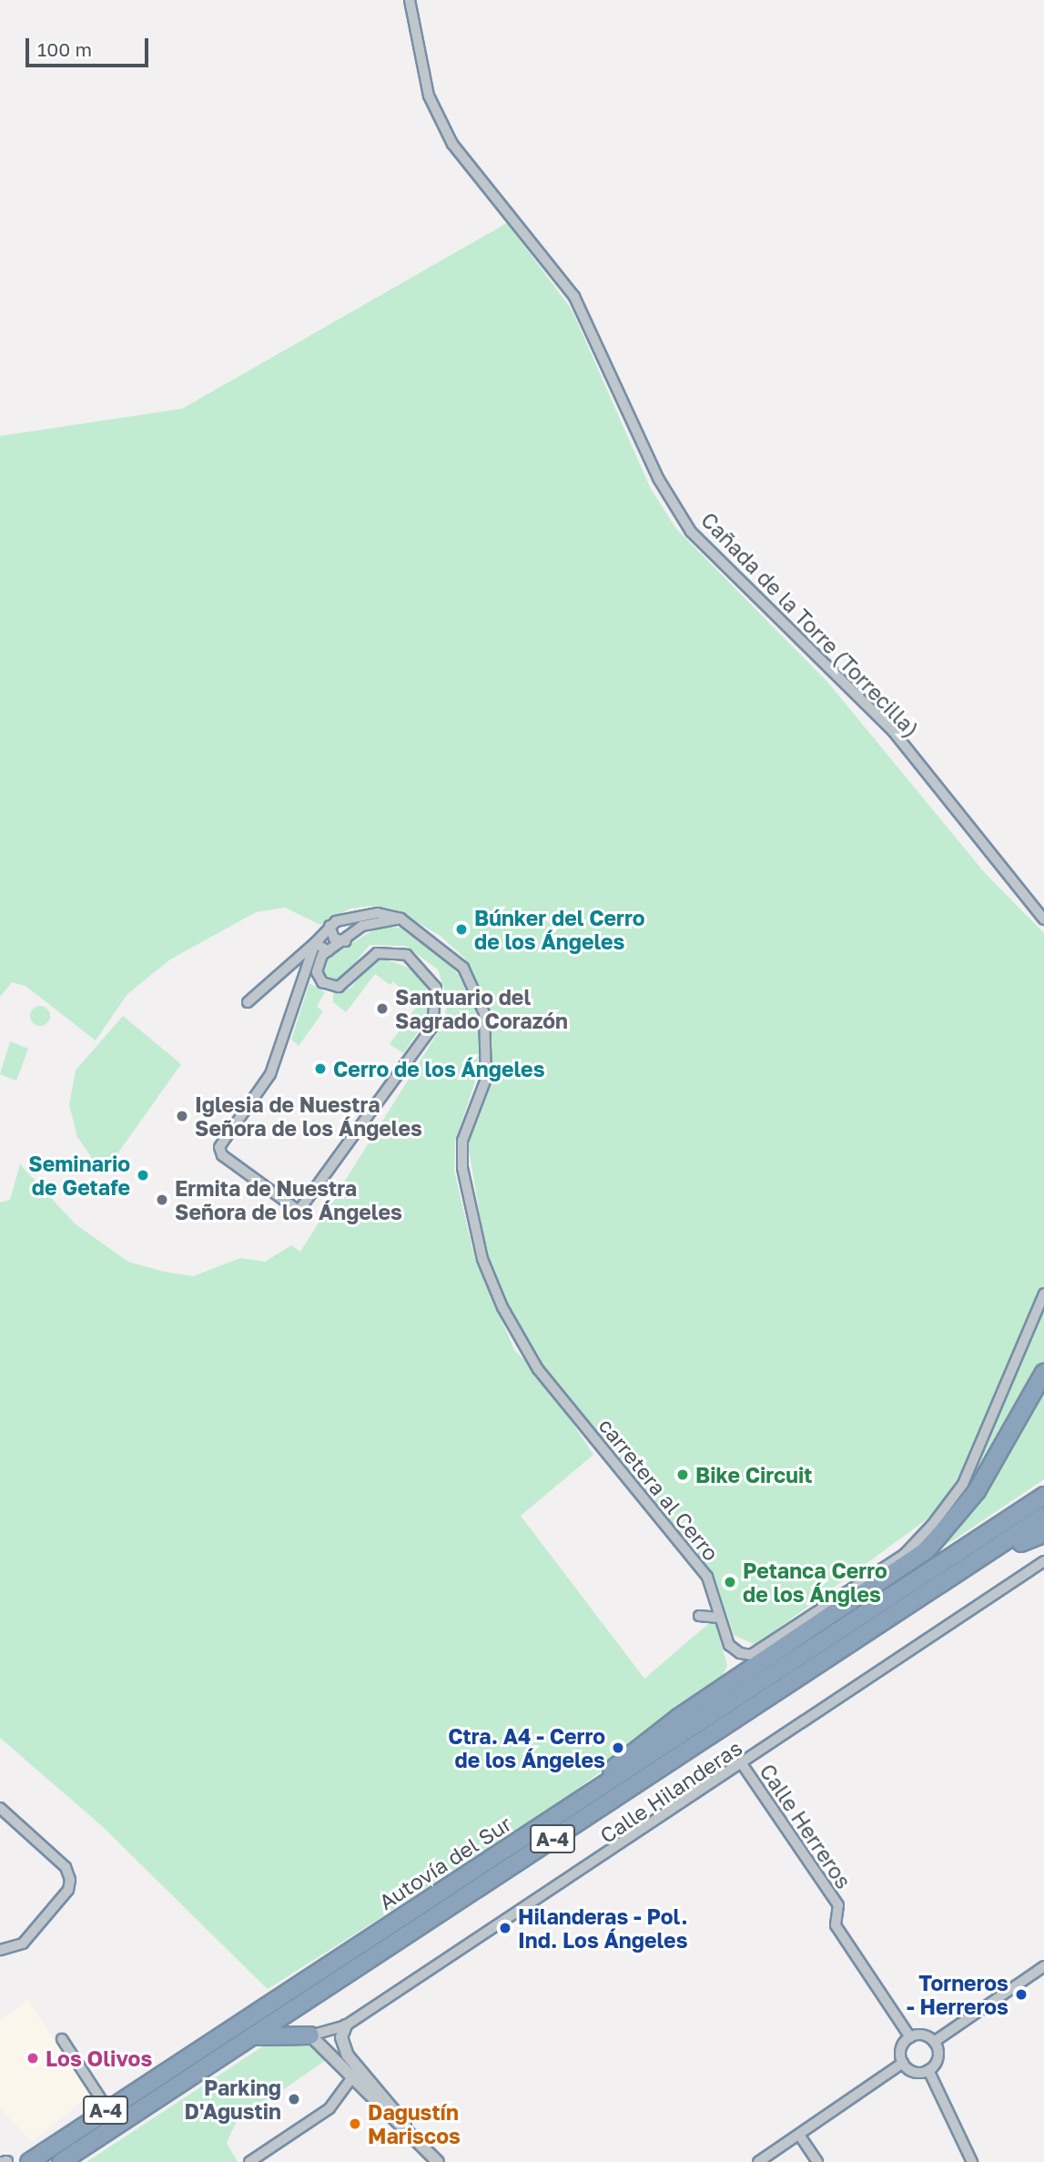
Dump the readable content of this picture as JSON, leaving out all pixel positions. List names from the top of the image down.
{
  "streets": {
    "highway": ["A-4", "Autovía del Sur"],
    "street": [
      "Cañada de la Torre (Torrecilla)",
      "carretera al Cerro",
      "Calle Hilanderas",
      "Calle Herreros"
    ]
  },
  "crossings": [
    ["Calle Hilanderas", "Calle Herreros"]
  ],
  "places": [
    "Búnker del Cerro de los Ángeles",
    "Santuario del Sagrado Corazón",
    "Cerro de los Ángeles",
    "Iglesia de Nuestra Señora de los Ángeles",
    "Seminario de Getafe",
    "Ermita de Nuestra Señora de los Ángeles",
    "Bike Circuit",
    "Petanca Cerro de los Ángles",
    "Ctra. A4 - Cerro de los Ángeles",
    "Hilanderas - Pol. Ind. Los Ángeles",
    "Torneros - Herreros",
    "Los Olivos",
    "Parking D'Agustin",
    "Dagustín Mariscos"
  ],
  "scale_bar": "100 m"
}
